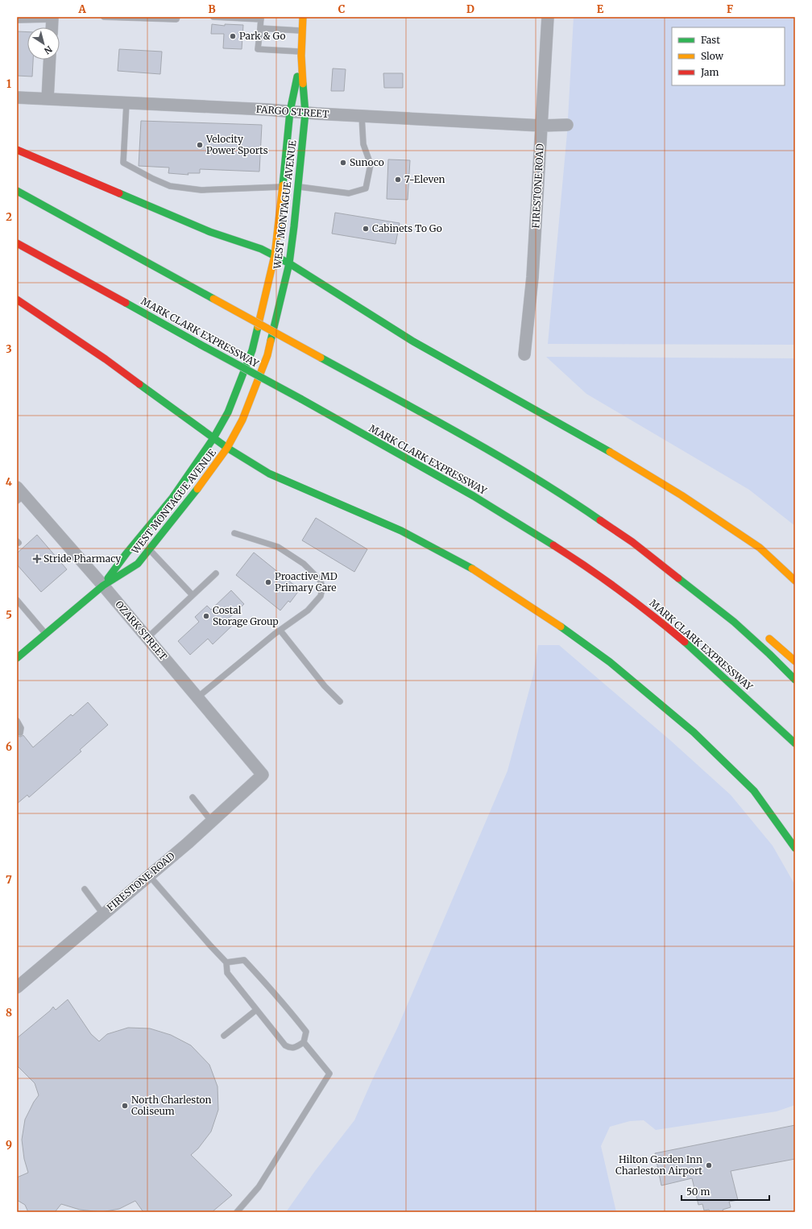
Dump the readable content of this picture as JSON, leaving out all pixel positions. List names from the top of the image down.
{
  "streets": {
    "main road": ["WEST MONTAGUE AVENUE", "MARK CLARK EXPRESSWAY"],
    "street": ["FARGO STREET", "FIRESTONE ROAD", "OZARK STREET"]
  },
  "crossings": [
    ["FARGO STREET", "FIRESTONE ROAD"],
    ["FARGO STREET", "WEST MONTAGUE AVENUE"],
    ["FIRESTONE ROAD", "OZARK STREET"],
    ["WEST MONTAGUE AVENUE", "OZARK STREET"]
  ],
  "places": {
    "other": [
      "Park & Go",
      "Velocity Power Sports",
      "Sunoco",
      "7-Eleven",
      "Cabinets To Go",
      "Proactive MD Primary Care",
      "Costal Storage Group",
      "North Charleston Coliseum",
      "Hilton Garden Inn Charleston Airport"
    ],
    "health": ["Stride Pharmacy"]
  },
  "legend": ["Fast", "Slow", "Jam"],
  "scale_bar": "50 m",
  "north": "bottom right",
  "grid": {
    "columns": [
      "A",
      "B",
      "C",
      "D",
      "E",
      "F"
    ],
    "rows": [
      "1",
      "2",
      "3",
      "4",
      "5",
      "6",
      "7",
      "8",
      "9"
    ]
  }
}
